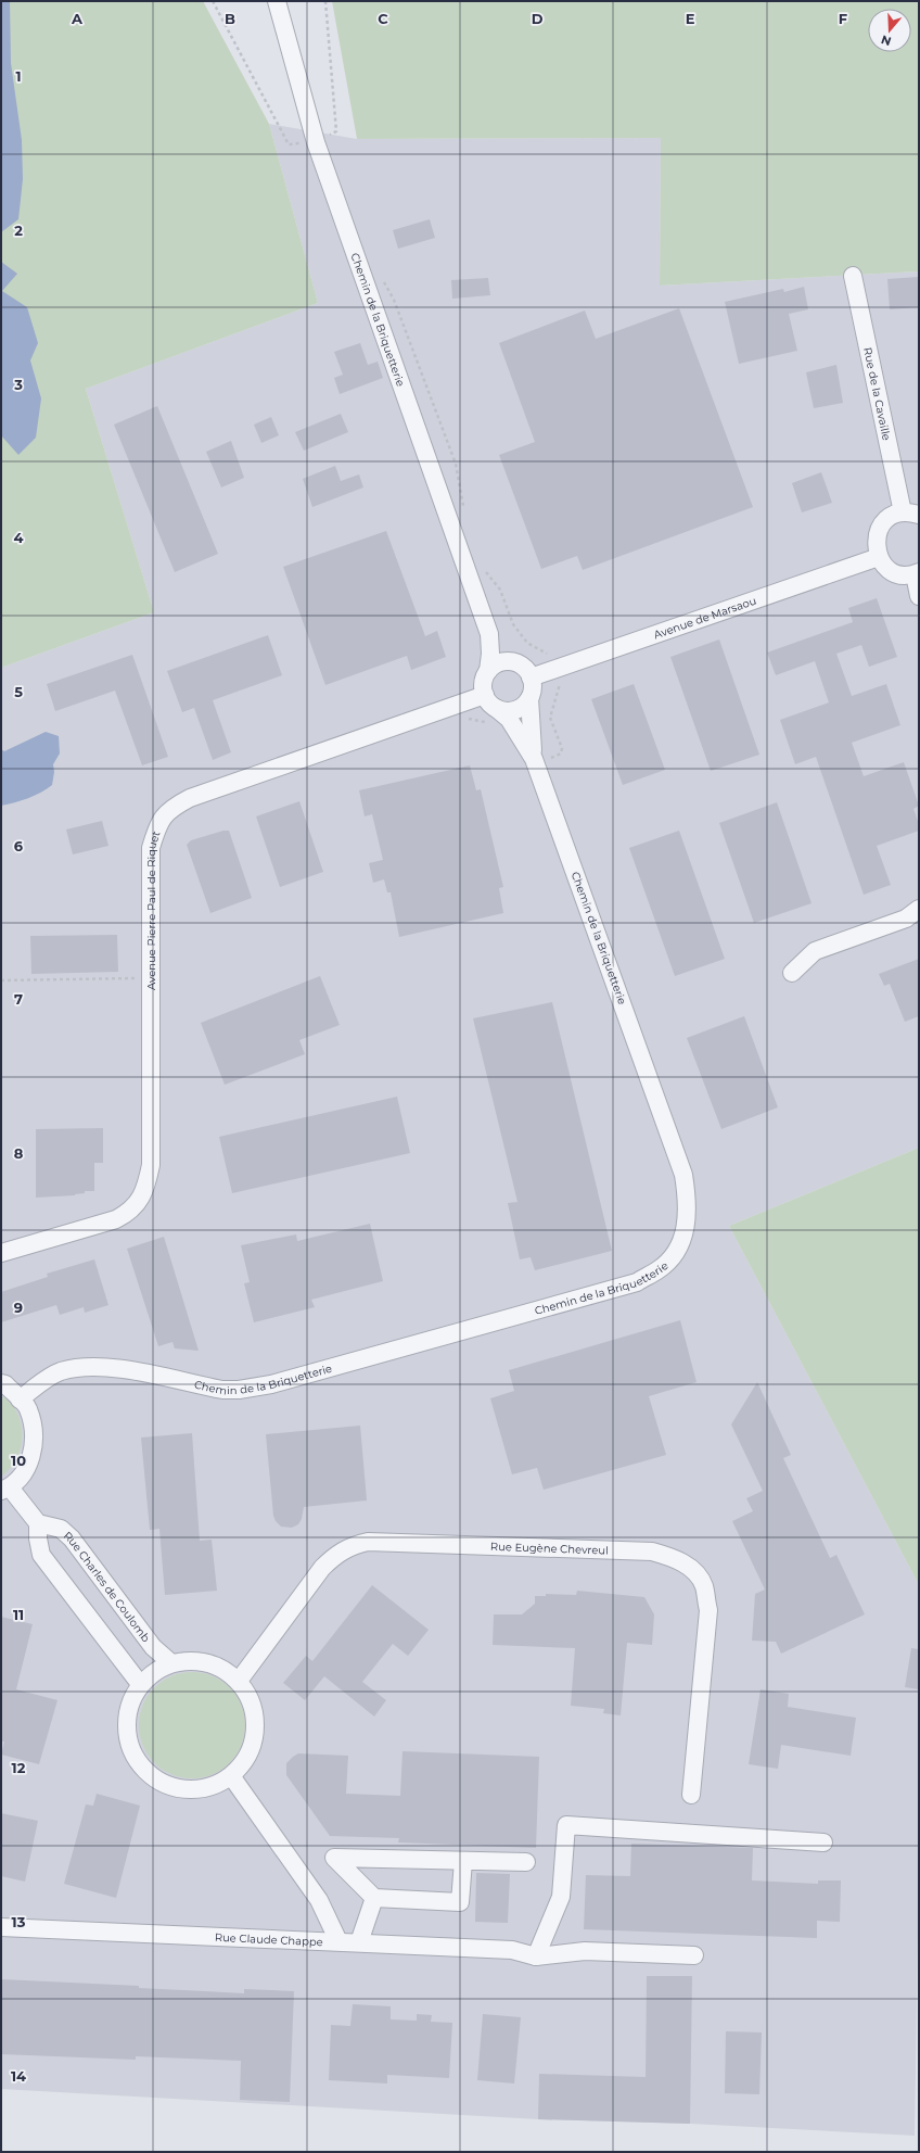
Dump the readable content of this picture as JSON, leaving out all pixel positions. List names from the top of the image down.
{
  "streets": {
    "street": [
      "Chemin de la Briquetterie",
      "Rue de la Cavaille",
      "Avenue de Marsaou",
      "Avenue Pierre Paul de Riquet",
      "Rue Eugène Chevreul",
      "Rue Charles de Coulomb",
      "Rue Claude Chappe"
    ]
  },
  "crossings": [
    ["Chemin de la Briquetterie", "Avenue de Marsaou"],
    ["Chemin de la Briquetterie", "Avenue Pierre Paul de Riquet"],
    ["Avenue de Marsaou", "Avenue Pierre Paul de Riquet"],
    ["Rue Eugène Chevreul", "Rue Charles de Coulomb"]
  ],
  "north": "bottom",
  "grid": {
    "columns": [
      "A",
      "B",
      "C",
      "D",
      "E",
      "F"
    ],
    "rows": [
      "1",
      "2",
      "3",
      "4",
      "5",
      "6",
      "7",
      "8",
      "9",
      "10",
      "11",
      "12",
      "13",
      "14"
    ]
  }
}
